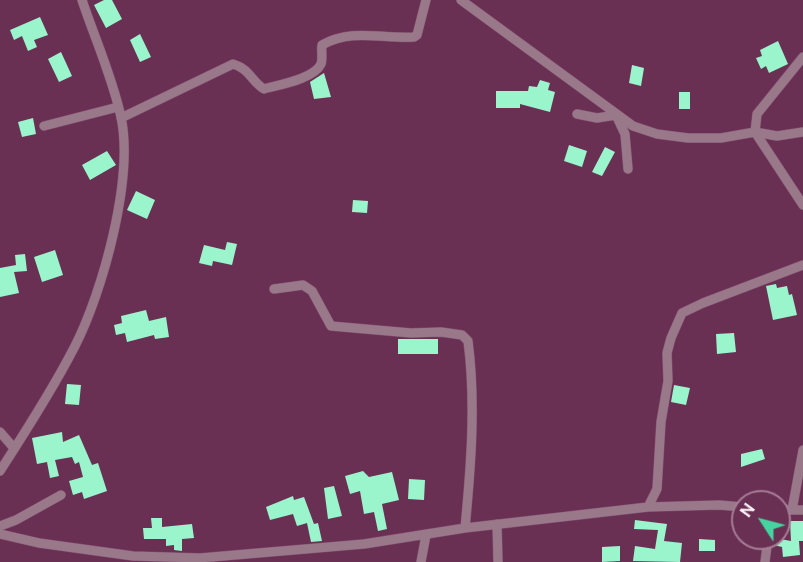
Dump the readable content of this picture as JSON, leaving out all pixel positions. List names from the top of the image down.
{
  "north": "top left"
}
